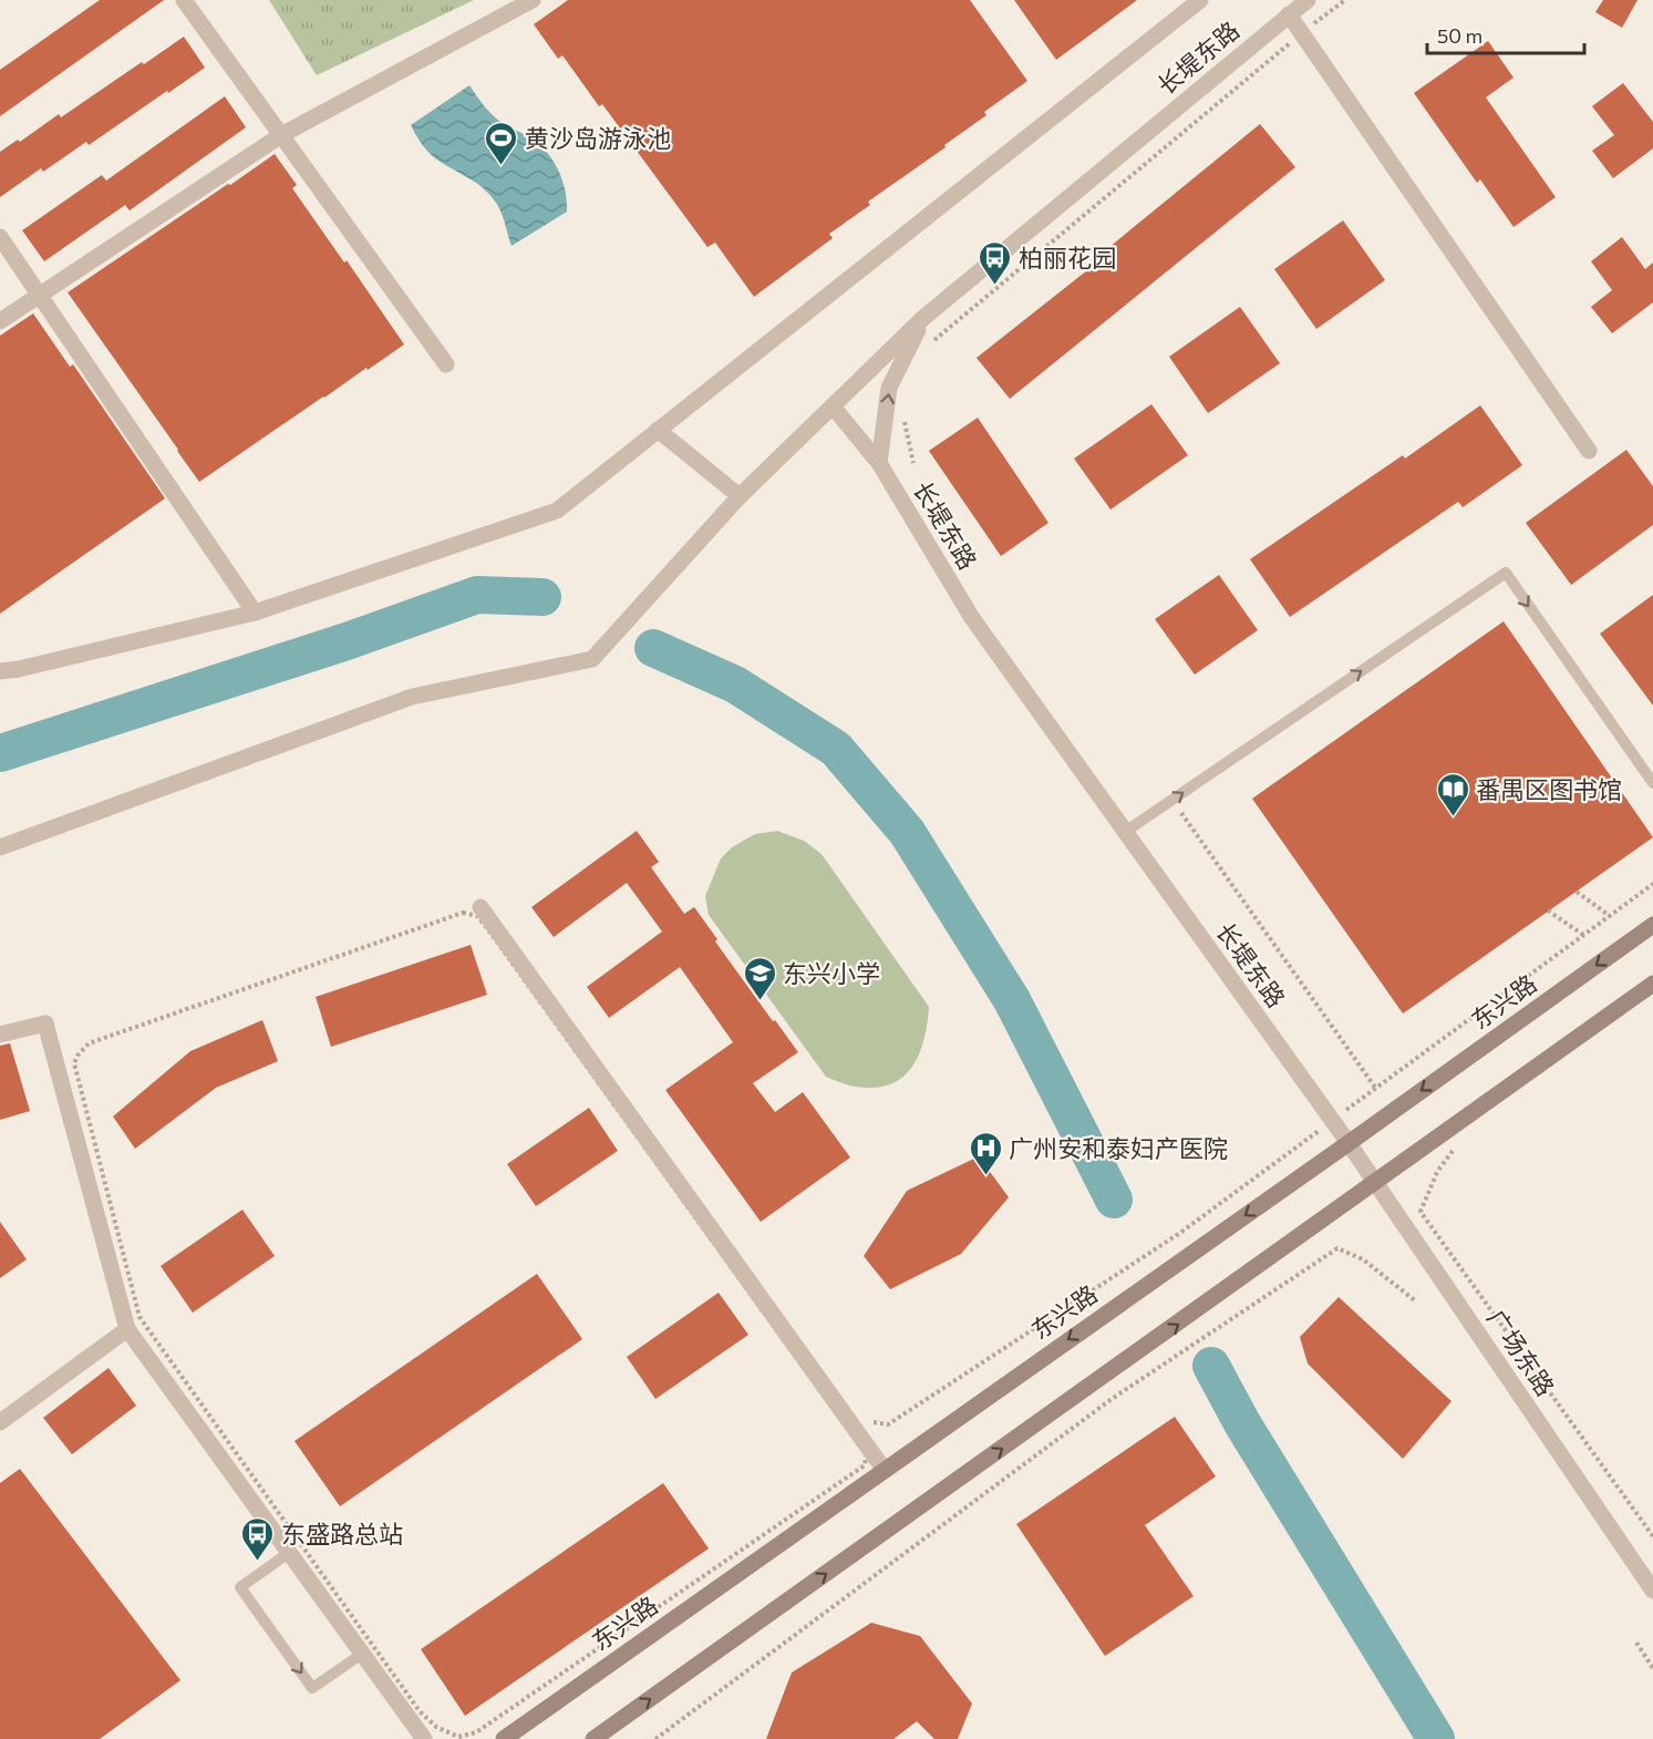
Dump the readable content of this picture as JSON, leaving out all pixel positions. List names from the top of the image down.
{
  "streets": {
    "main road": ["东兴路"],
    "street": ["长堤东路", "广场东路"]
  },
  "crossings": [
    ["长堤东路", "东兴路"],
    ["长堤东路", "广场东路"],
    ["东兴路", "广场东路"]
  ],
  "places": {
    "sports": ["黄沙岛游泳池"],
    "bus stop": ["柏丽花园", "东盛路总站"],
    "library": ["番禺区图书馆"],
    "school or university": ["东兴小学"],
    "hospital": ["广州安和泰妇产医院"]
  },
  "scale_bar": "50 m"
}
